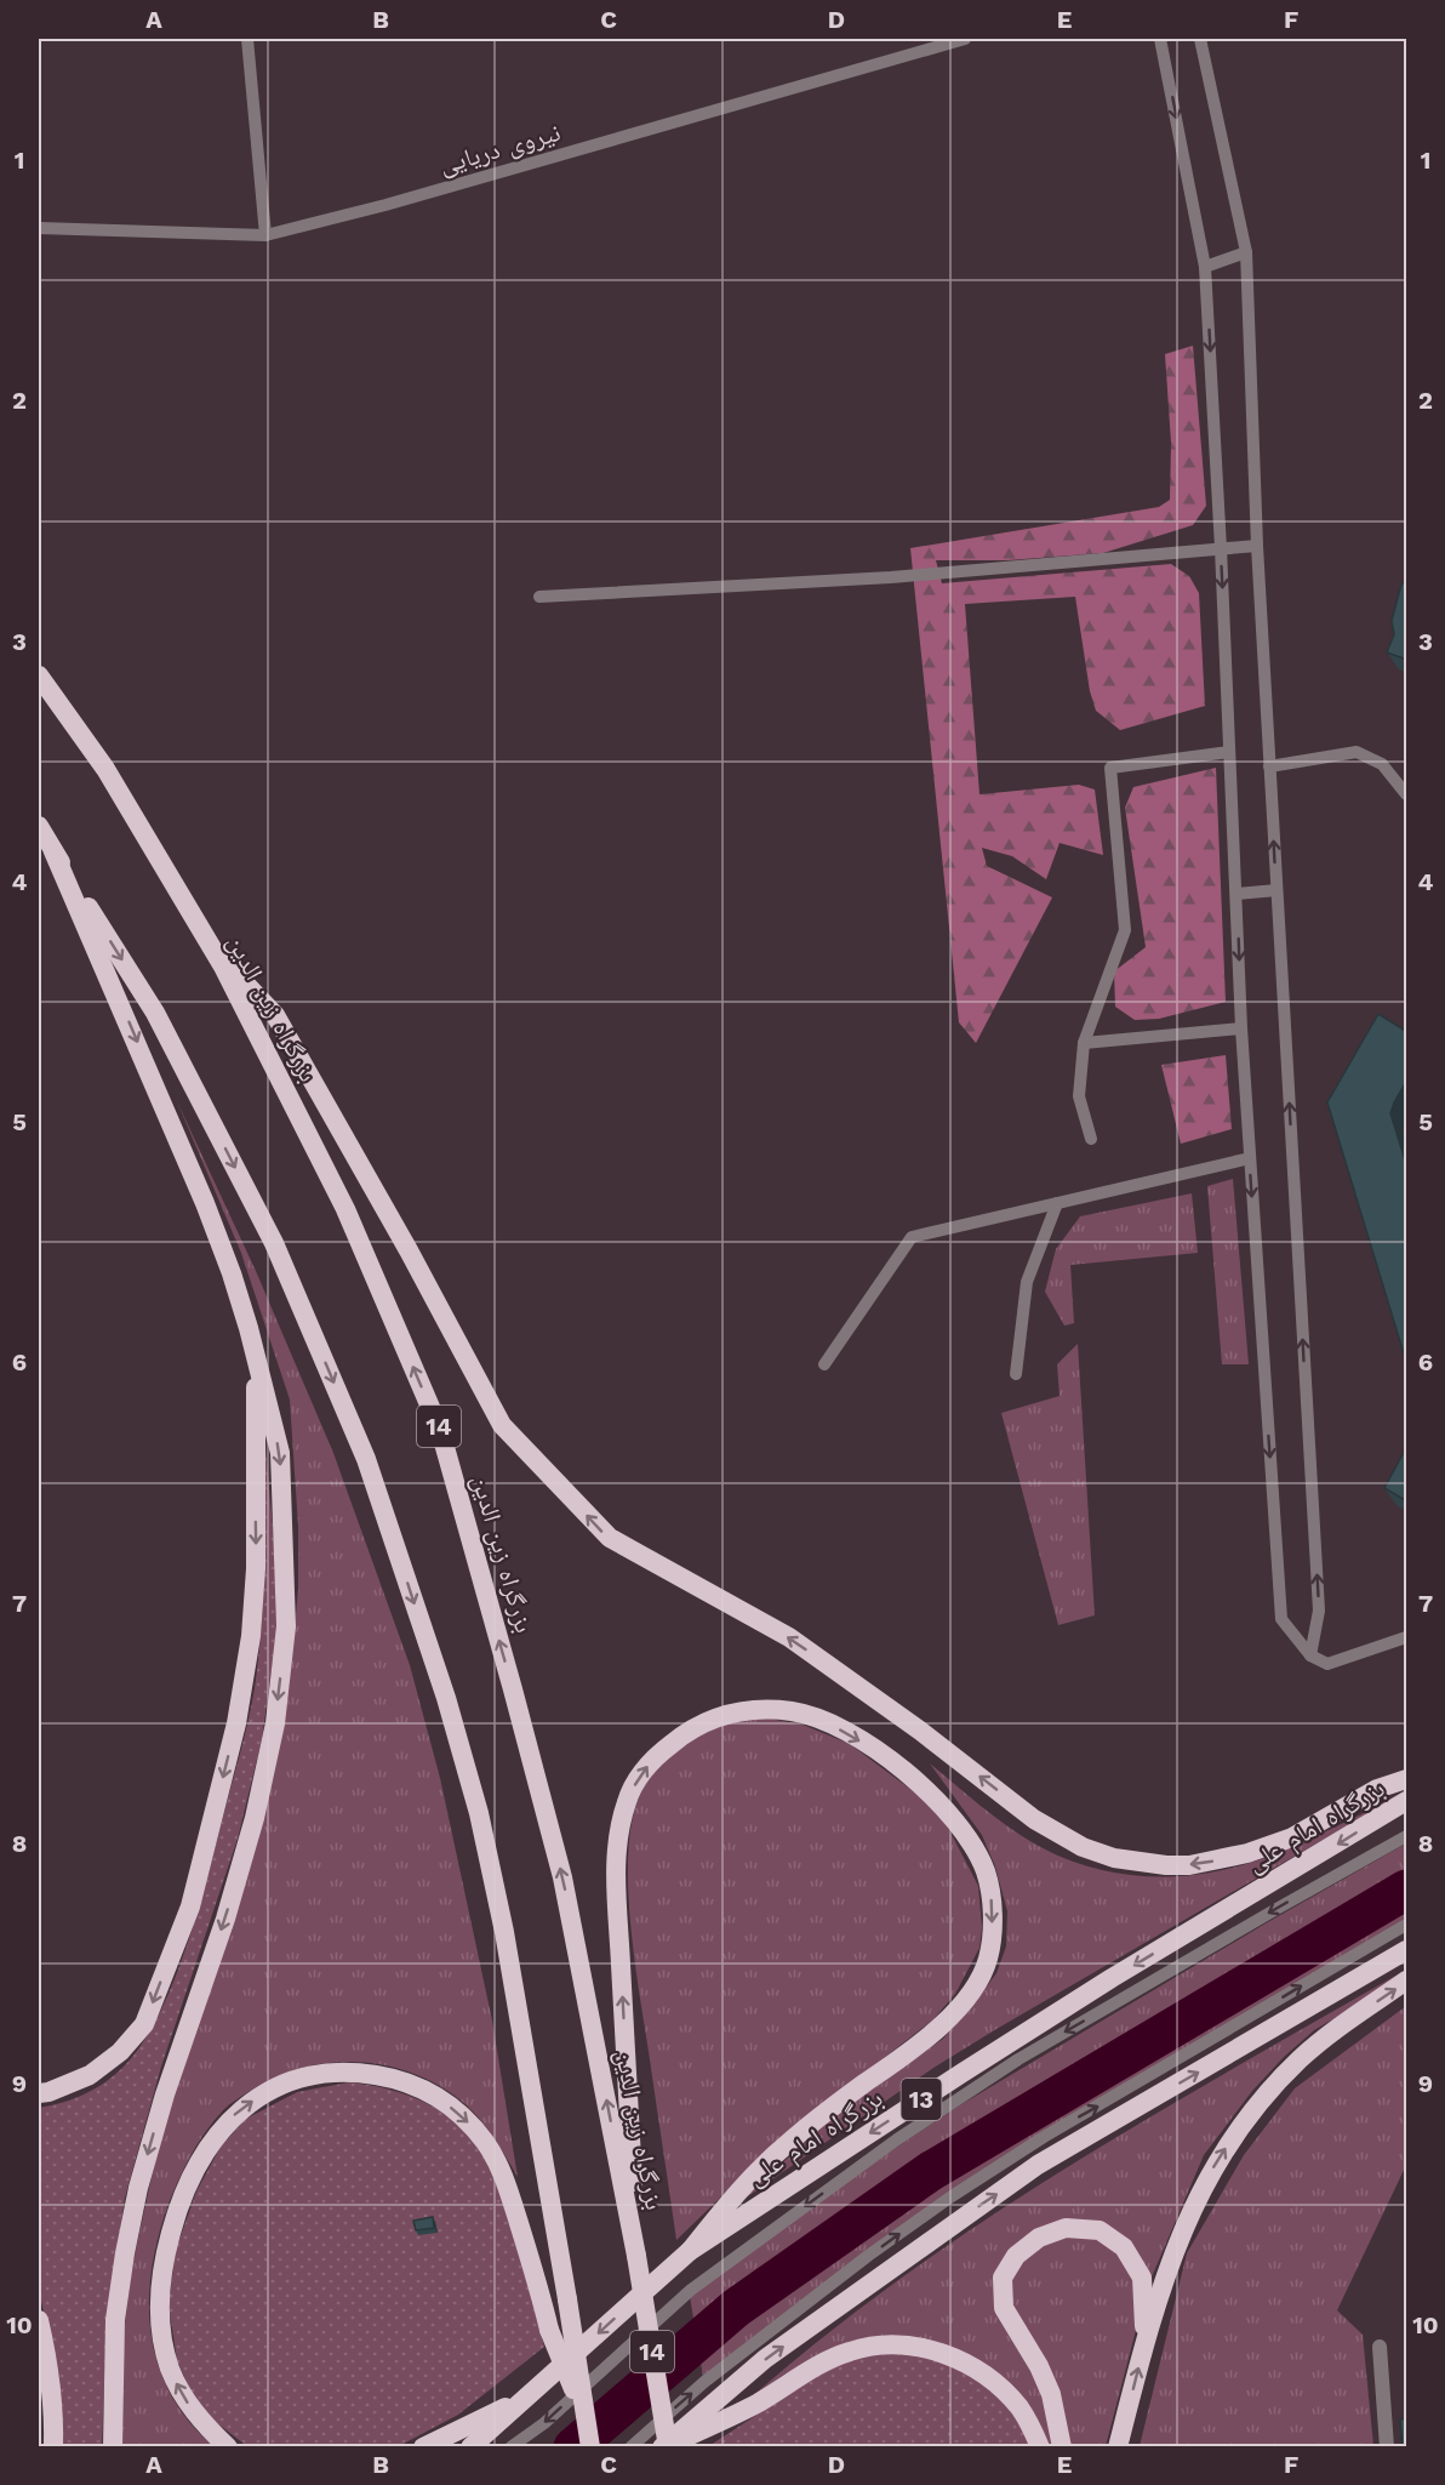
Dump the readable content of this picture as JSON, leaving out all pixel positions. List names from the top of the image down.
{
  "streets": {
    "highway": [
      "بزرگراه زین الدین",
      "14",
      "بزرگراه امام علی",
      "13"
    ],
    "lane": ["نیروی دریایی"]
  },
  "grid": {
    "columns": [
      "A",
      "B",
      "C",
      "D",
      "E",
      "F"
    ],
    "rows": [
      "1",
      "2",
      "3",
      "4",
      "5",
      "6",
      "7",
      "8",
      "9",
      "10"
    ]
  }
}
